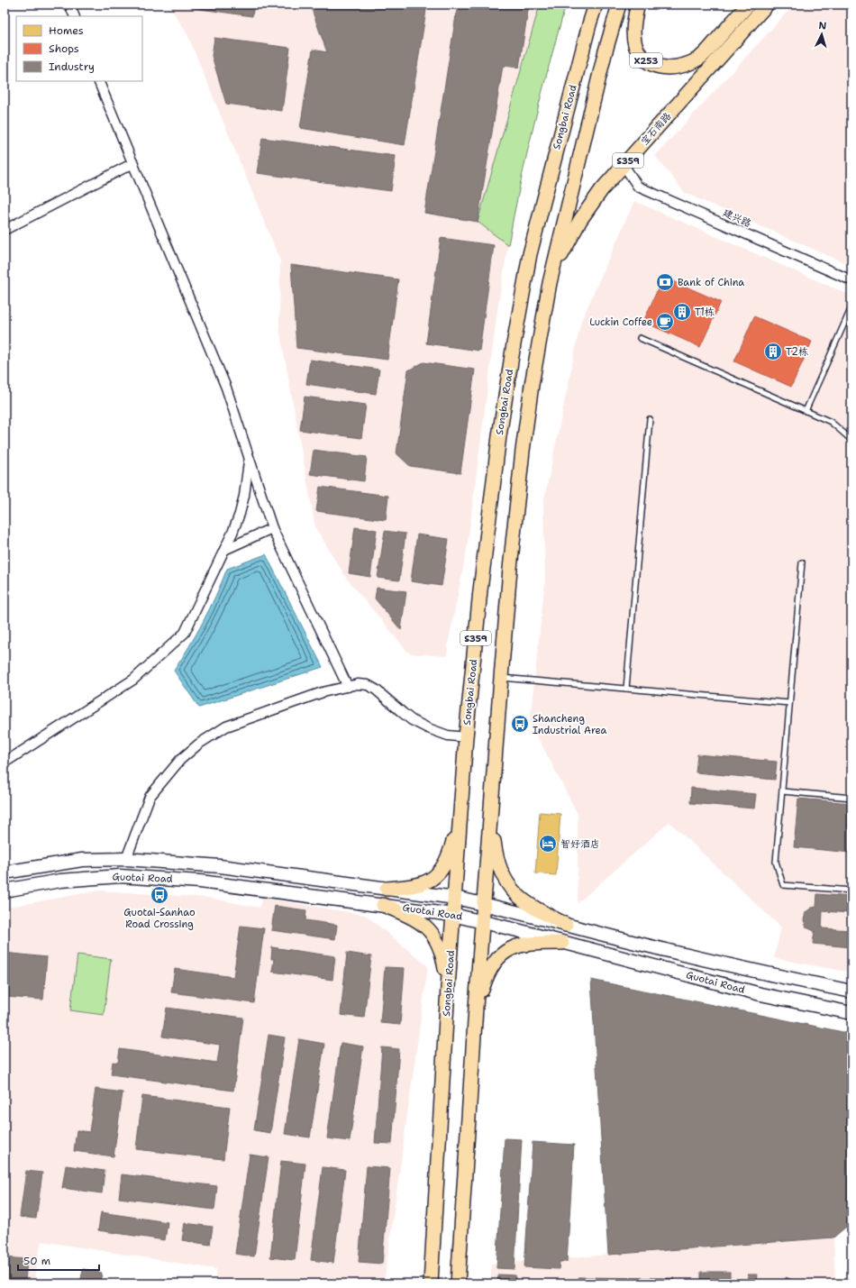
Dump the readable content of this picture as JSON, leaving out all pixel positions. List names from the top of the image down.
{
  "streets": {
    "main road": [
      "X253",
      "Songbai Road",
      "宝石南路",
      "S359"
    ],
    "street": ["建兴路", "Guotai Road"]
  },
  "crossings": [
    ["Songbai Road", "Guotai Road"],
    ["宝石南路", "S359"],
    ["宝石南路", "建兴路"],
    ["S359", "Guotai Road"]
  ],
  "places": {
    "bank": ["Bank of China"],
    "building": ["T1栋", "T2栋"],
    "cafe": ["Luckin Coffee"],
    "bus stop": ["Shancheng Industrial Area", "Guotai-Sanhao Road Crossing"],
    "hotel": ["智好酒店"]
  },
  "legend": ["Homes", "Shops", "Industry"],
  "scale_bar": "50 m",
  "north": "top"
}
